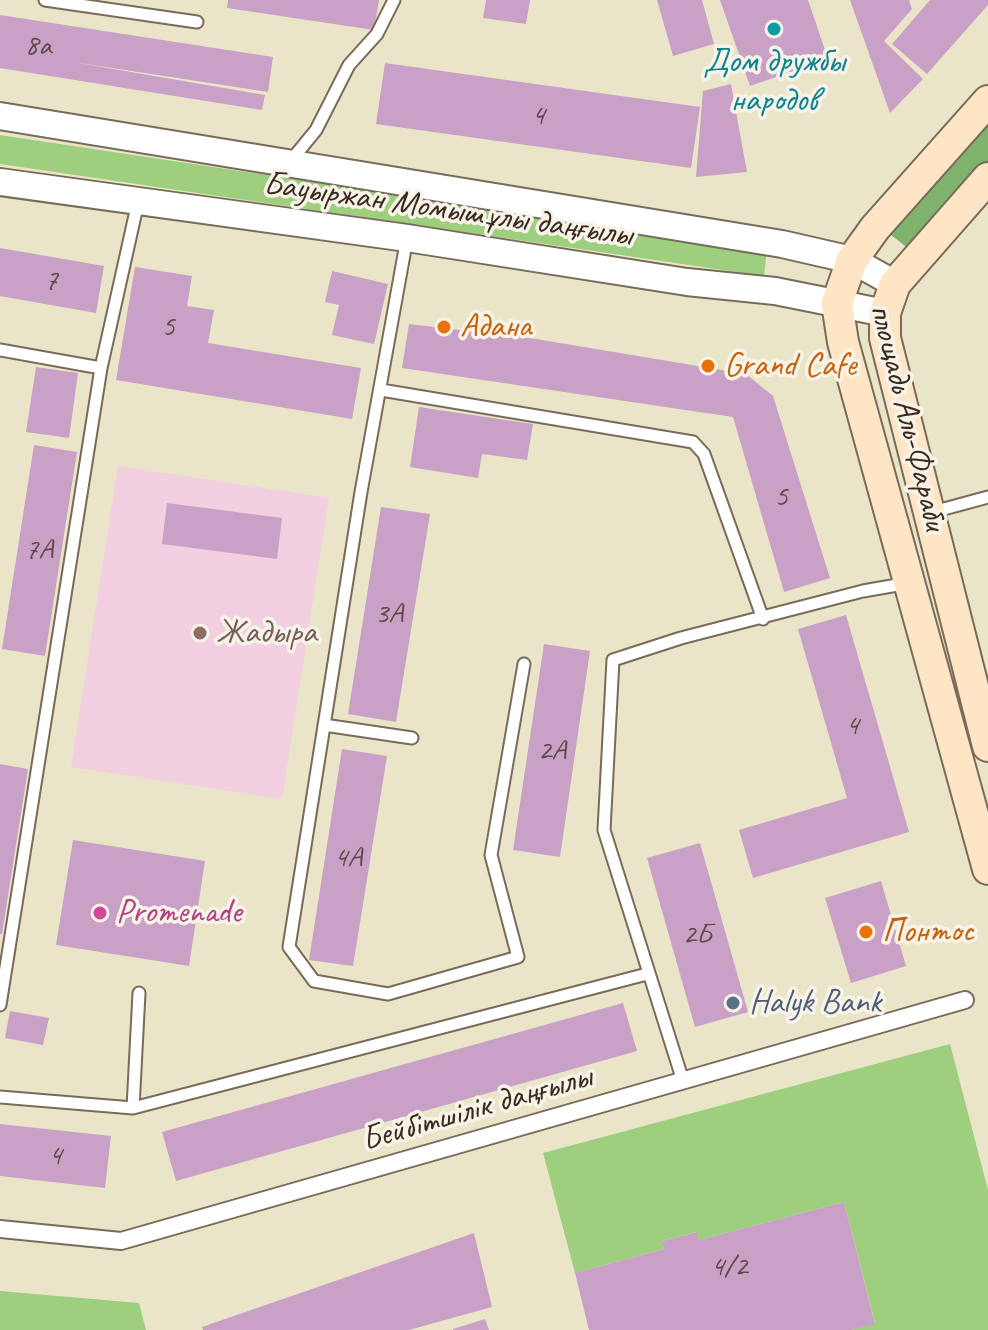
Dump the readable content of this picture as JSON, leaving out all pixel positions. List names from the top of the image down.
{
  "streets": {
    "main road": ["площадь Аль-Фараби"],
    "street": ["Бауыржан Момышұлы даңғылы", "Бейбітшілік даңғылы"]
  },
  "crossings": [
    ["Бауыржан Момышұлы даңғылы", "площадь Аль-Фараби"]
  ],
  "places": [
    "Дом дружбы народов",
    "Адана",
    "Grand Cafe",
    "Жадыра",
    "Promenade",
    "Понтос",
    "Halyk Bank"
  ],
  "house_numbers": [
    "8а",
    "4",
    "7",
    "5",
    "5",
    "7А",
    "3А",
    "4",
    "2А",
    "4А",
    "2Б",
    "4",
    "4/2"
  ]
}
